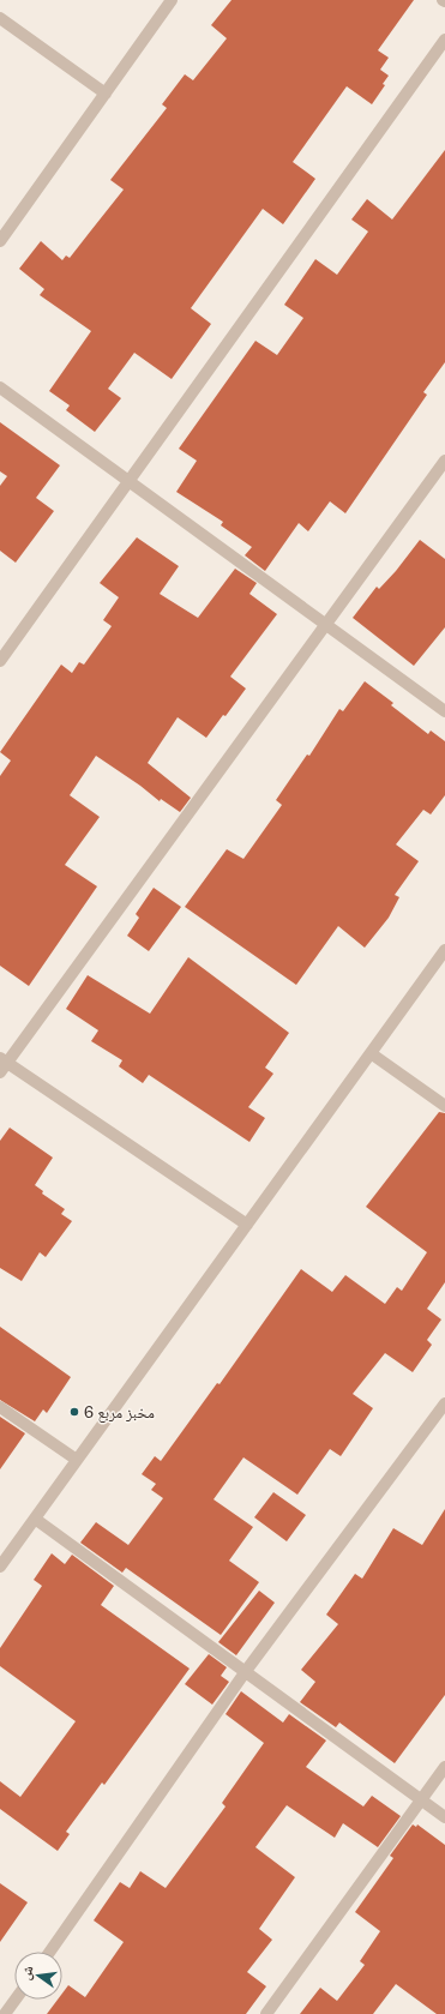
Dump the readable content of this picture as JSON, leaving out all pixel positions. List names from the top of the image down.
{
  "places": ["مخبز مربع 6"],
  "north": "left"
}
